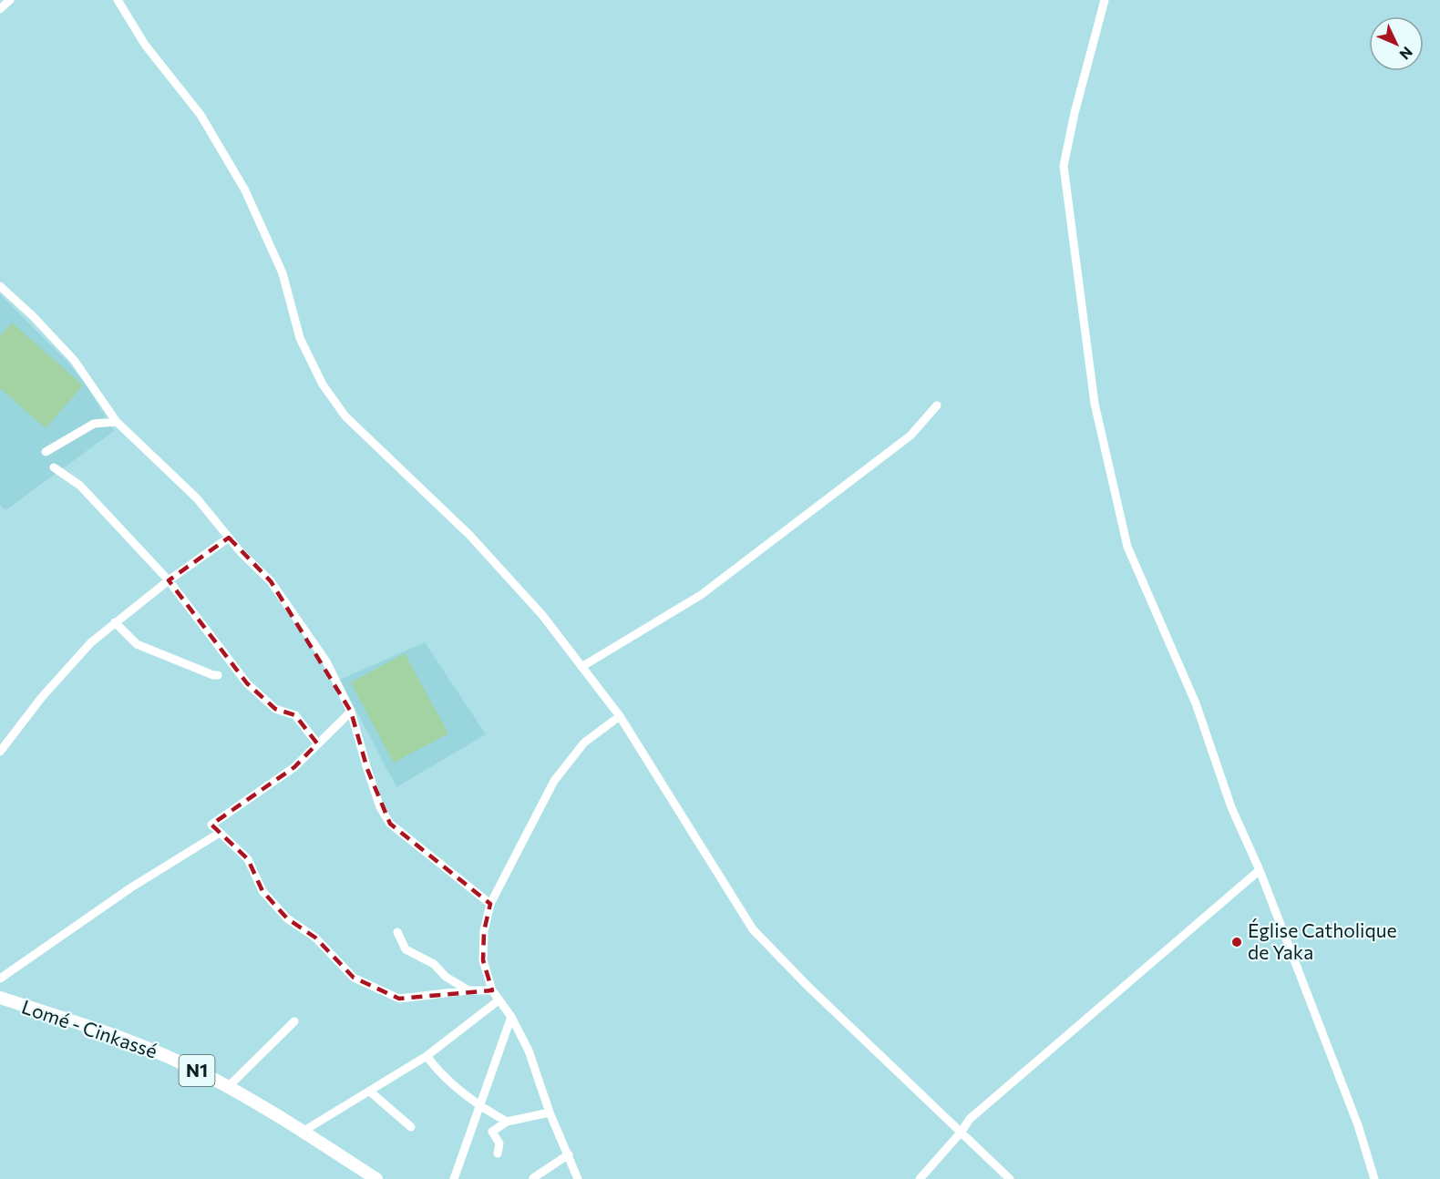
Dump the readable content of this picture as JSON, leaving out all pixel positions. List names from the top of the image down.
{
  "streets": {
    "highway": ["Lomé - Cinkassé", "N1"]
  },
  "places": ["Église Catholique de Yaka"],
  "north": "bottom right"
}
